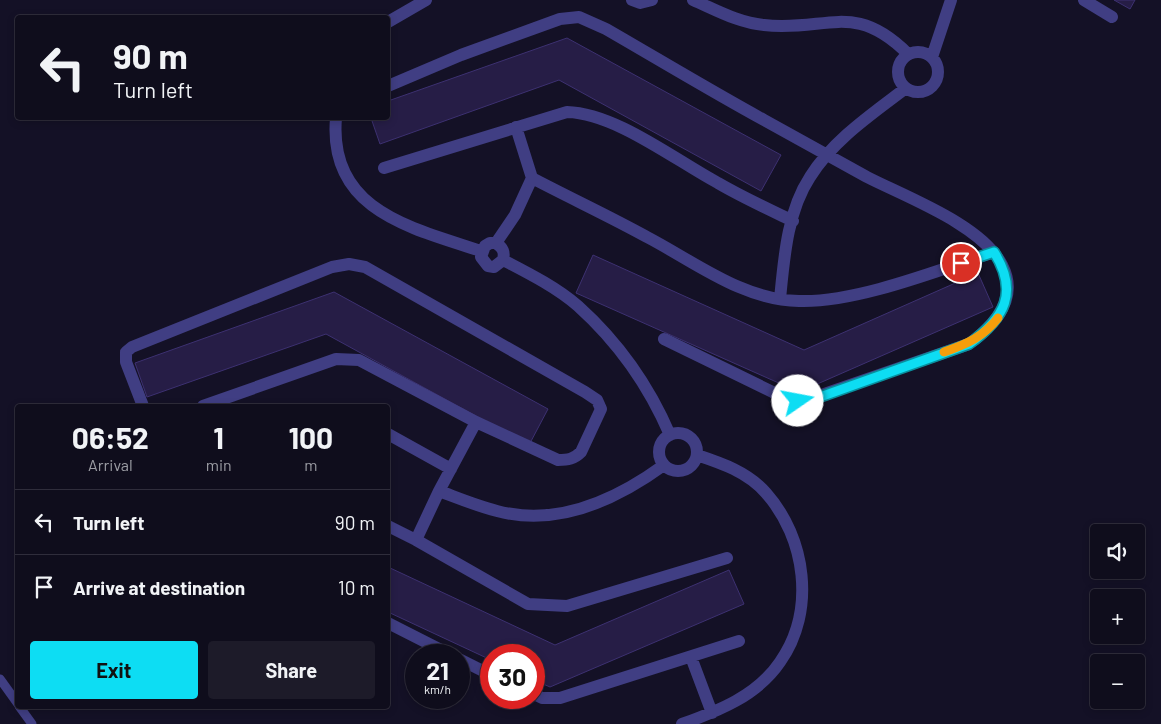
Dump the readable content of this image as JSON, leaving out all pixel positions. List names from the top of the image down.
{
  "page": {
    "turn": ["90 m", "Turn left"],
    "eta": [
      "06:52",
      "Arrival",
      "1",
      "min",
      "100",
      "m"
    ],
    "list": [
      {
        "name": "Turn left",
        "value": "90 m"
      },
      {
        "name": "Arrive at destination",
        "value": "10 m"
      }
    ],
    "map_buttons": ["+", "−"],
    "buttons": ["Exit", "Share"],
    "speed": "21 km/h",
    "limit": "30"
  }
}
